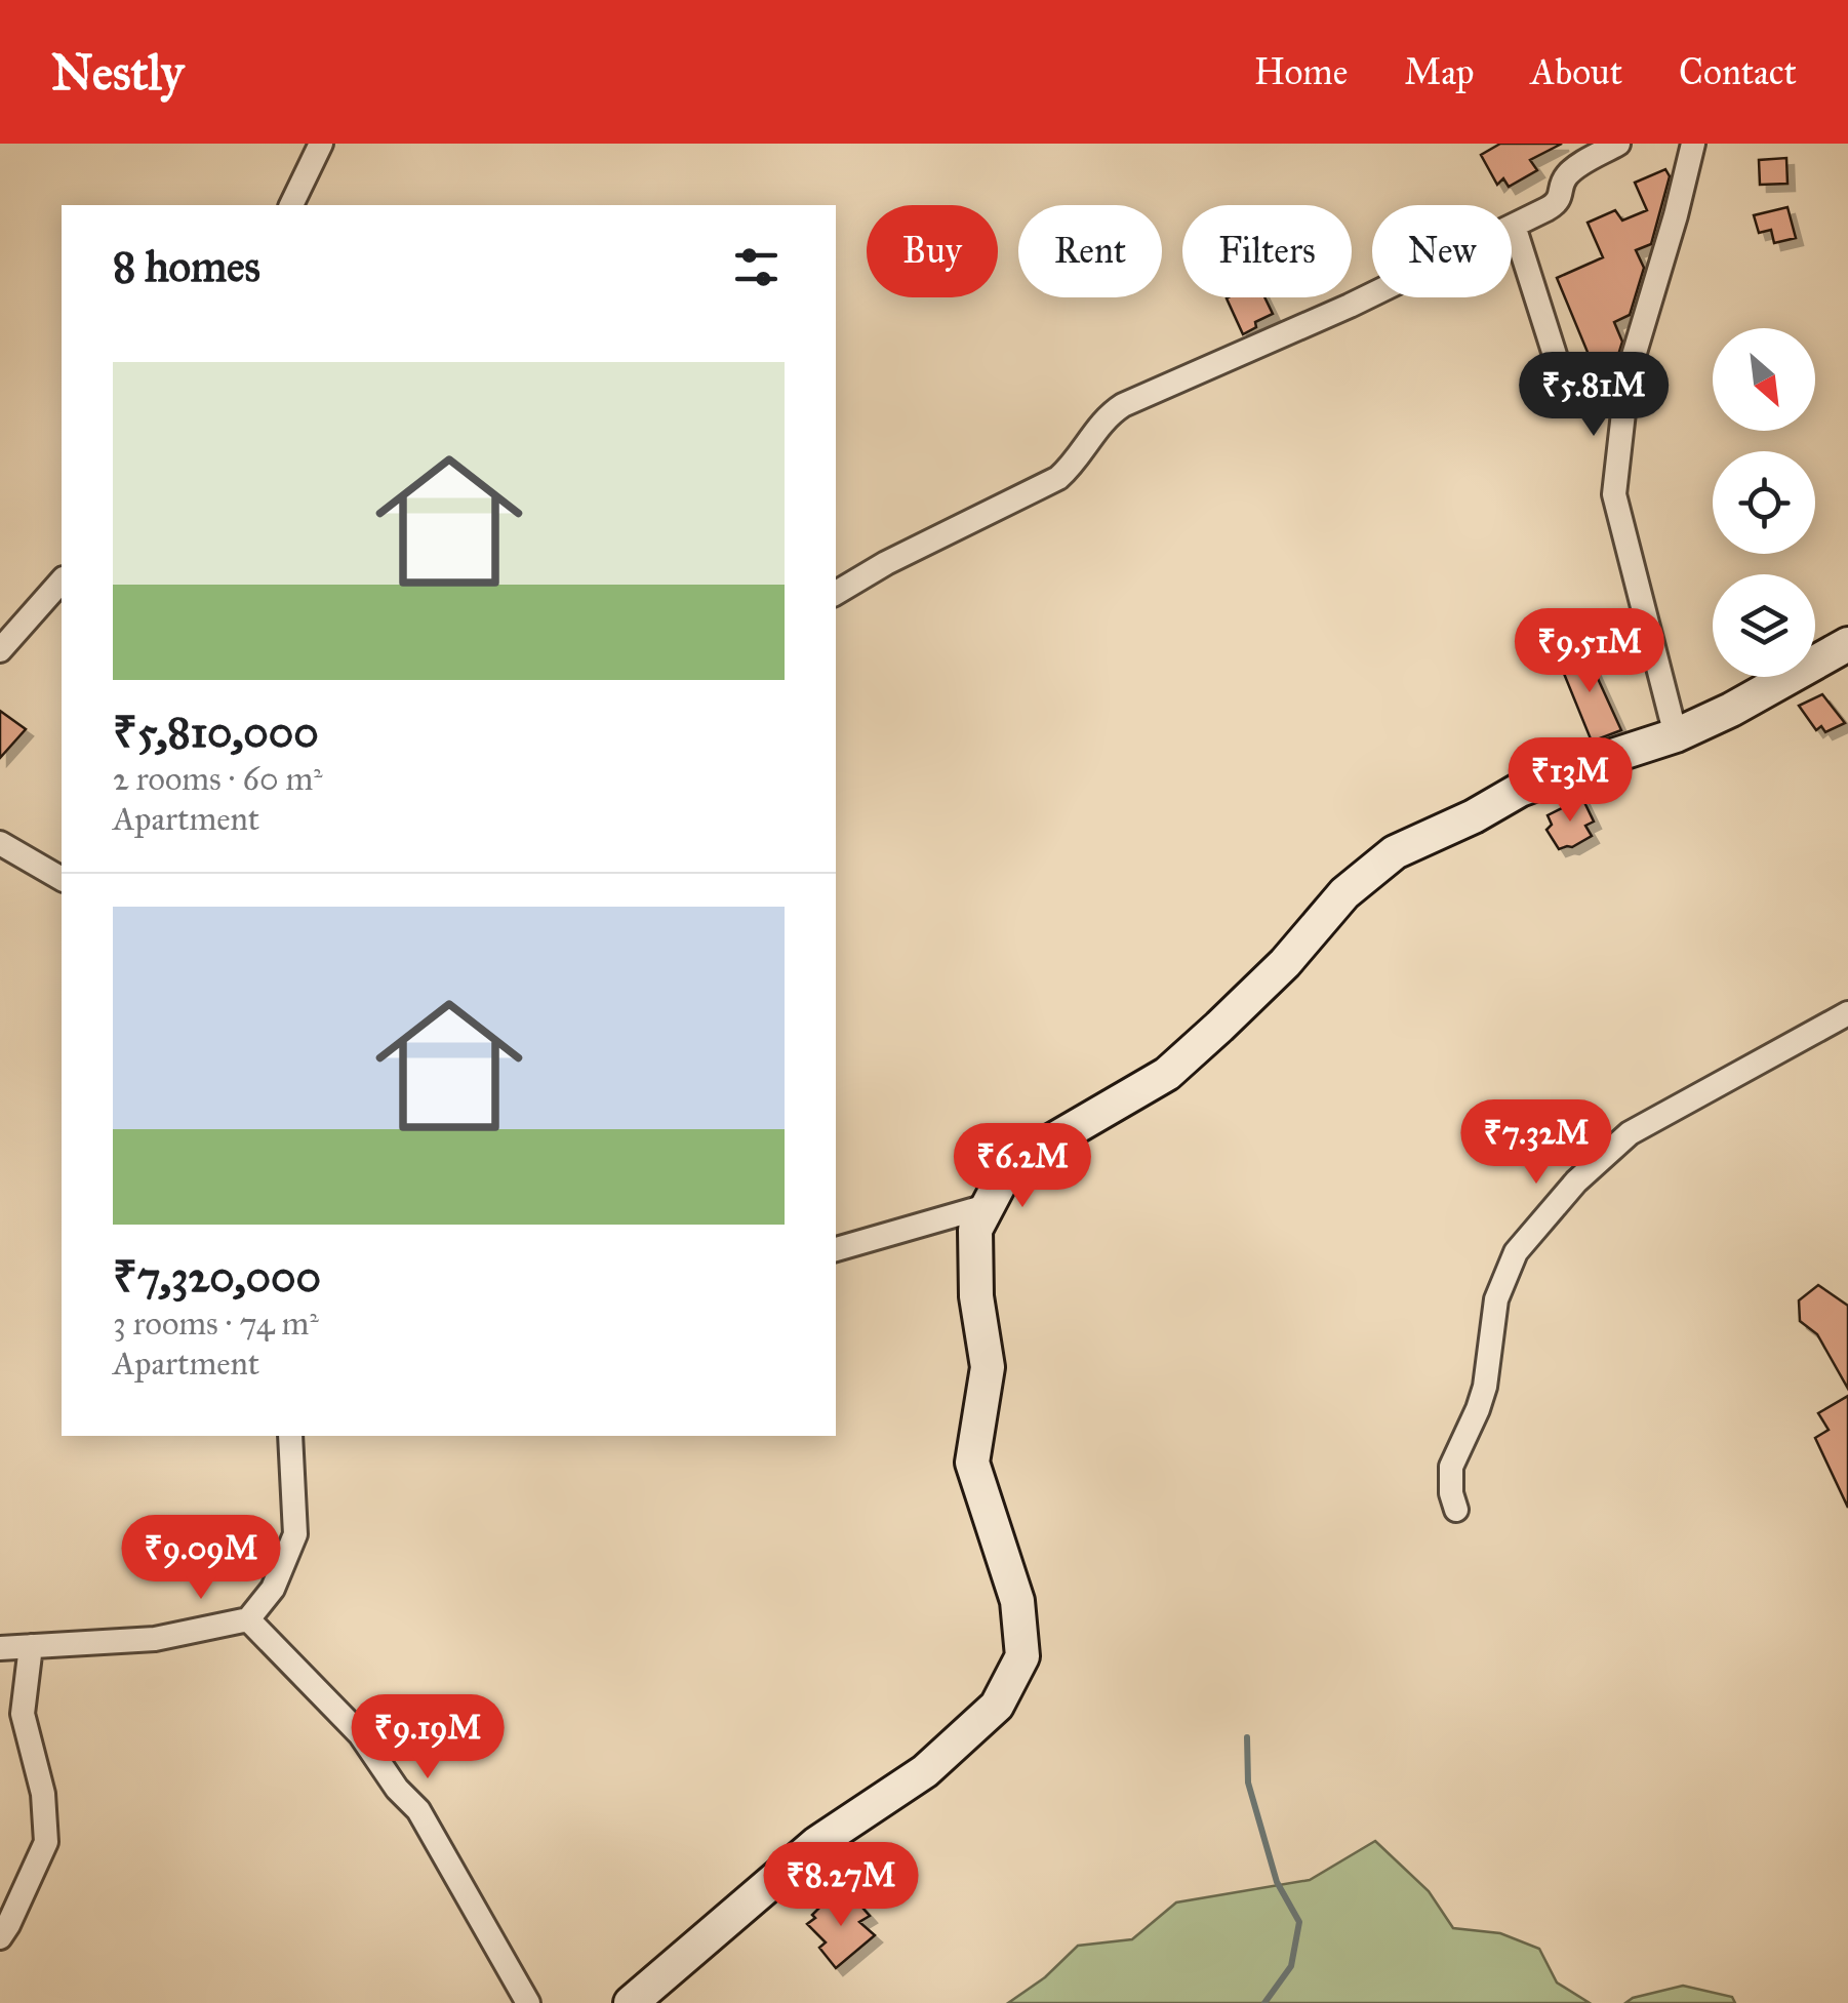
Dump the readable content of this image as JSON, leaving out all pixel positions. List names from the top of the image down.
{
  "north": "bottom right",
  "page": {
    "header": "Nestly",
    "nav": [
      "Home",
      "Map",
      "About",
      "Contact"
    ],
    "chip": [
      "Buy",
      "Rent",
      "Filters",
      "New"
    ],
    "heading": "8 homes",
    "list": [
      {
        "name": "₹5,810,000",
        "note": "2 rooms · 60 m² · Apartment"
      },
      {
        "name": "₹7,320,000",
        "note": "3 rooms · 74 m² · Apartment"
      }
    ],
    "price": [
      "₹5.81M",
      "₹9.51M",
      "₹13M",
      "₹7.32M",
      "₹6.2M",
      "₹9.09M",
      "₹9.19M",
      "₹8.27M"
    ]
  }
}
